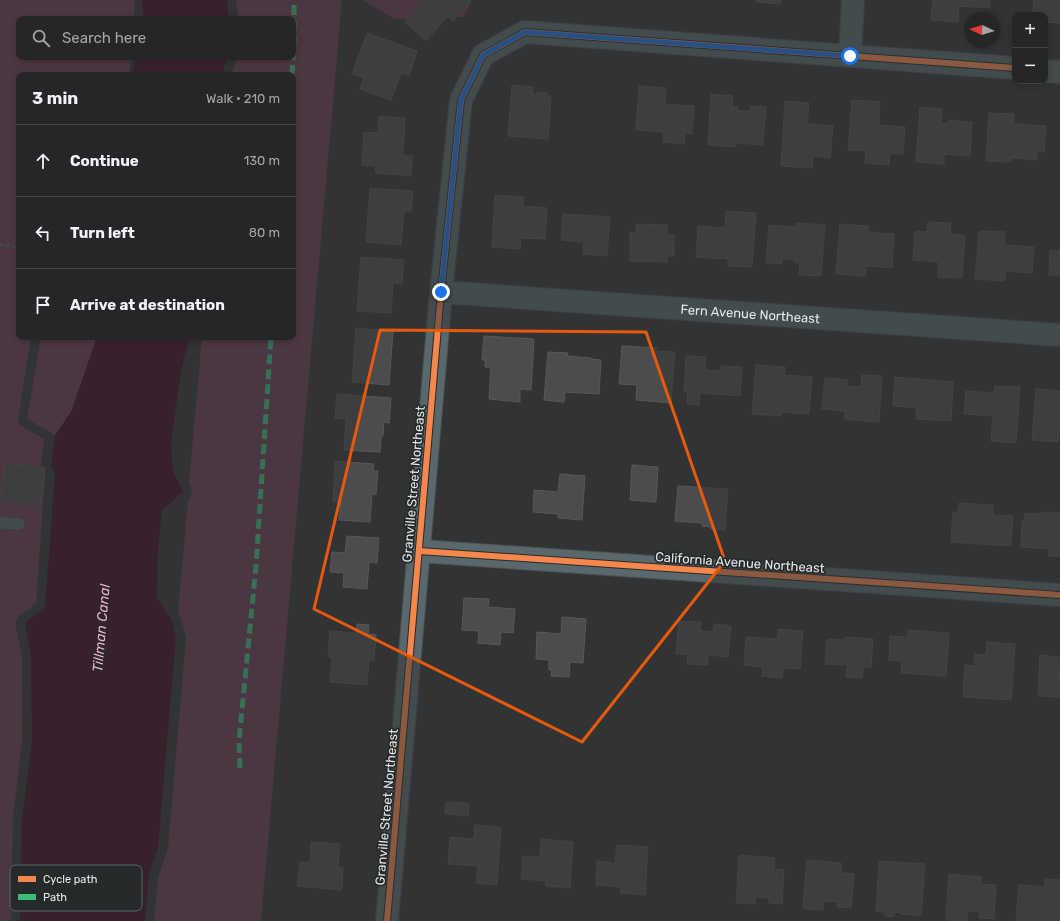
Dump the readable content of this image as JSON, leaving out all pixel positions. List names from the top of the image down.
{
  "streets": {
    "street": ["Fern Avenue Northeast", "Granville Street Northeast", "California Avenue Northeast"]
  },
  "crossings": [
    ["Fern Avenue Northeast", "Granville Street Northeast"],
    ["Granville Street Northeast", "California Avenue Northeast"]
  ],
  "water": ["Tillman Canal"],
  "legend": ["Cycle path", "Path"],
  "north": "left",
  "page": {
    "map_buttons": ["+", "−"],
    "search": "Search here",
    "heading": ["3 min", "Walk · 210 m"],
    "list": [
      ["Continue", "130 m"],
      ["Turn left", "80 m"],
      "Arrive at destination"
    ]
  }
}
